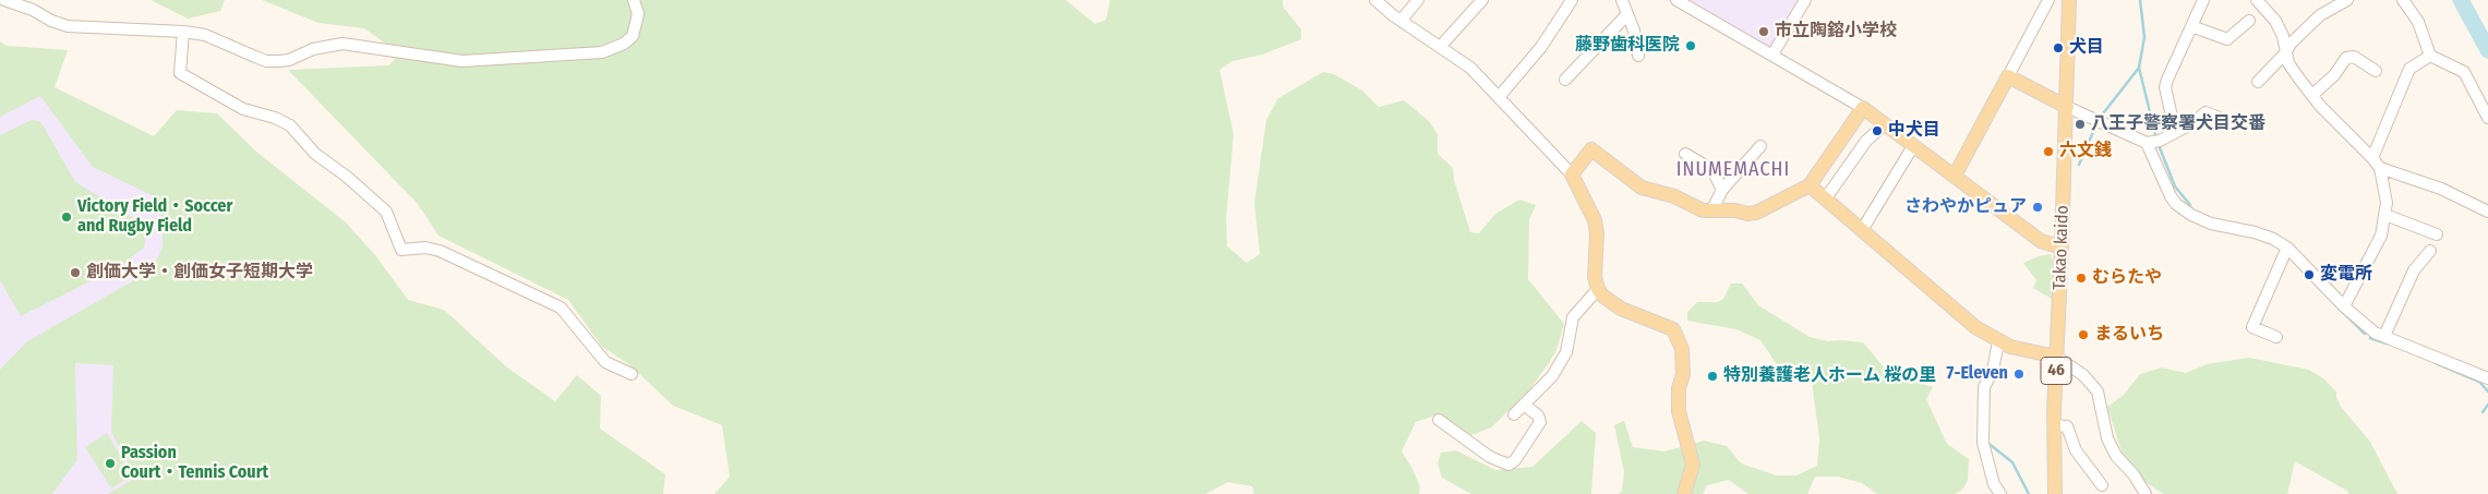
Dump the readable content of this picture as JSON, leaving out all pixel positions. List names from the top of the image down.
{
  "streets": {
    "main road": ["Takao kaido", "46"]
  },
  "districts": ["INUMEMACHI"],
  "places": [
    "市立陶鎔小学校",
    "藤野歯科医院",
    "犬目",
    "八王子警察署犬目交番",
    "中犬目",
    "六文銭",
    "さわやかピュア",
    "Victory Field・Soccer and Rugby Field",
    "創価大学・創価女子短期大学",
    "変電所",
    "むらたや",
    "まるいち",
    "7-Eleven",
    "特別養護老人ホーム 桜の里",
    "Passion Court・Tennis Court"
  ]
}
